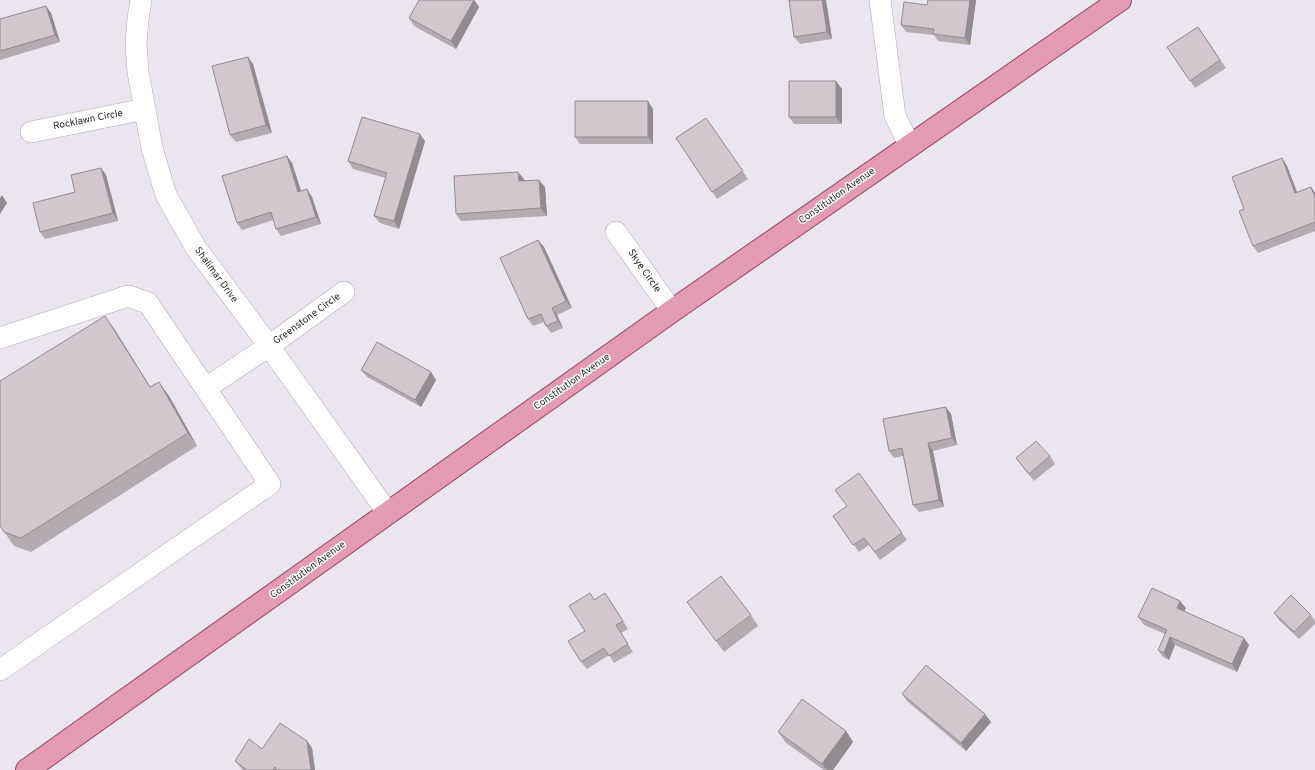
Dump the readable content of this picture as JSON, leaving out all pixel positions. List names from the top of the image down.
{
  "streets": {
    "main road": ["Constitution Avenue"],
    "street": [
      "Rocklawn Circle",
      "Skye Circle",
      "Shalimar Drive",
      "Greenstone Circle"
    ]
  },
  "crossings": [
    ["Rocklawn Circle", "Shalimar Drive"],
    ["Constitution Avenue", "Skye Circle"],
    ["Constitution Avenue", "Shalimar Drive"],
    ["Shalimar Drive", "Greenstone Circle"]
  ]
}
